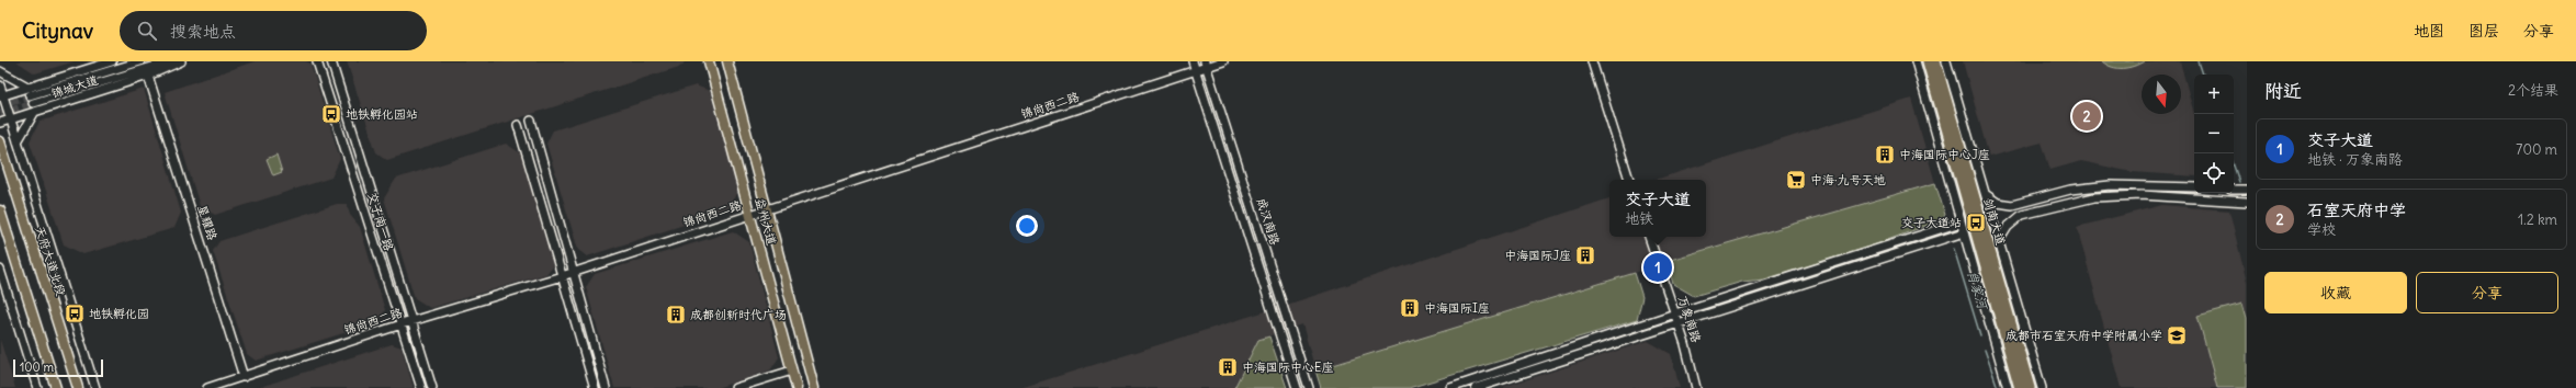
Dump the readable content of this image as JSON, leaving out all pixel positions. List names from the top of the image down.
{
  "streets": {
    "highway": ["剑南大道"],
    "main road": ["益州大道", "天府大道北段"],
    "street": [
      "锦城大道",
      "锦尚西二路",
      "交子南一路",
      "成汉南路",
      "星耀路",
      "万象南路"
    ]
  },
  "crossings": [
    ["锦城大道", "星耀路"],
    ["锦尚西二路", "交子南一路"],
    ["锦尚西二路", "益州大道"],
    ["锦尚西二路", "成汉南路"],
    ["锦尚西二路", "星耀路"]
  ],
  "water": ["肖家河"],
  "places": {
    "bus stop": ["地铁孵化园站", "交子大道站", "地铁孵化园"],
    "building": [
      "中海国际中心J座",
      "中海国际J座",
      "中海国际I座",
      "成都创新时代广场",
      "中海国际中心E座"
    ],
    "supermarket": ["中海·九号天地"],
    "school or university": ["成都市石室天府中学附属小学"]
  },
  "scale_bar": "100 m",
  "north": "bottom",
  "page": {
    "header": "Citynav",
    "search": "搜索地点",
    "nav": ["地图", "图层", "分享"],
    "heading": ["附近", "2个结果"],
    "map_buttons": ["+", "−"],
    "pins": ["2", "1"],
    "list": [
      {
        "mark": "1",
        "name": "交子大道",
        "note": "地铁 · 万象南路",
        "value": "700 m"
      },
      {
        "mark": "2",
        "name": "石室天府中学",
        "note": "学校",
        "value": "1.2 km"
      }
    ],
    "popup": ["交子大道", "地铁"],
    "buttons": ["收藏", "分享"],
    "scale": "100 m"
  }
}
